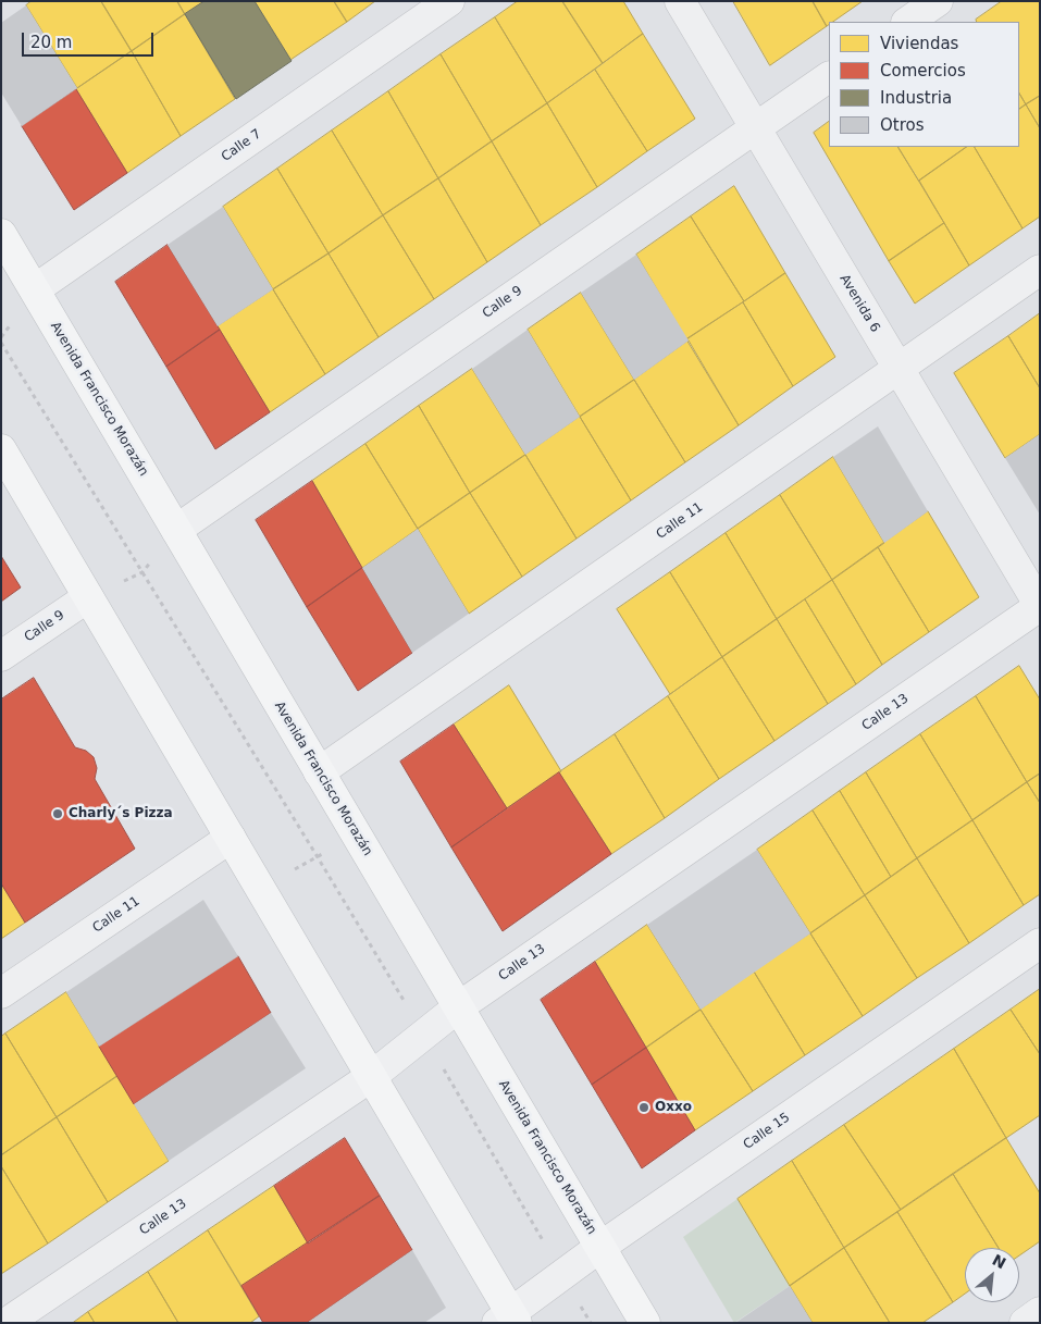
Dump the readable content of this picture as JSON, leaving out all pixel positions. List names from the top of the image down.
{
  "streets": {
    "main road": ["Avenida Francisco Morazán"],
    "street": [
      "Calle 7",
      "Calle 9",
      "Avenida 6",
      "Calle 11",
      "Calle 13",
      "Calle 15"
    ]
  },
  "crossings": [
    ["Calle 7", "Avenida Francisco Morazán"],
    ["Calle 9", "Avenida 6"],
    ["Calle 9", "Avenida Francisco Morazán"],
    ["Avenida 6", "Calle 11"],
    ["Avenida 6", "Calle 13"],
    ["Avenida Francisco Morazán", "Calle 11"],
    ["Avenida Francisco Morazán", "Calle 13"],
    ["Avenida Francisco Morazán", "Calle 15"]
  ],
  "places": ["Charly´s Pizza", "Oxxo"],
  "legend": [
    "Viviendas",
    "Comercios",
    "Industria",
    "Otros"
  ],
  "scale_bar": "20 m",
  "north": "top right"
}
